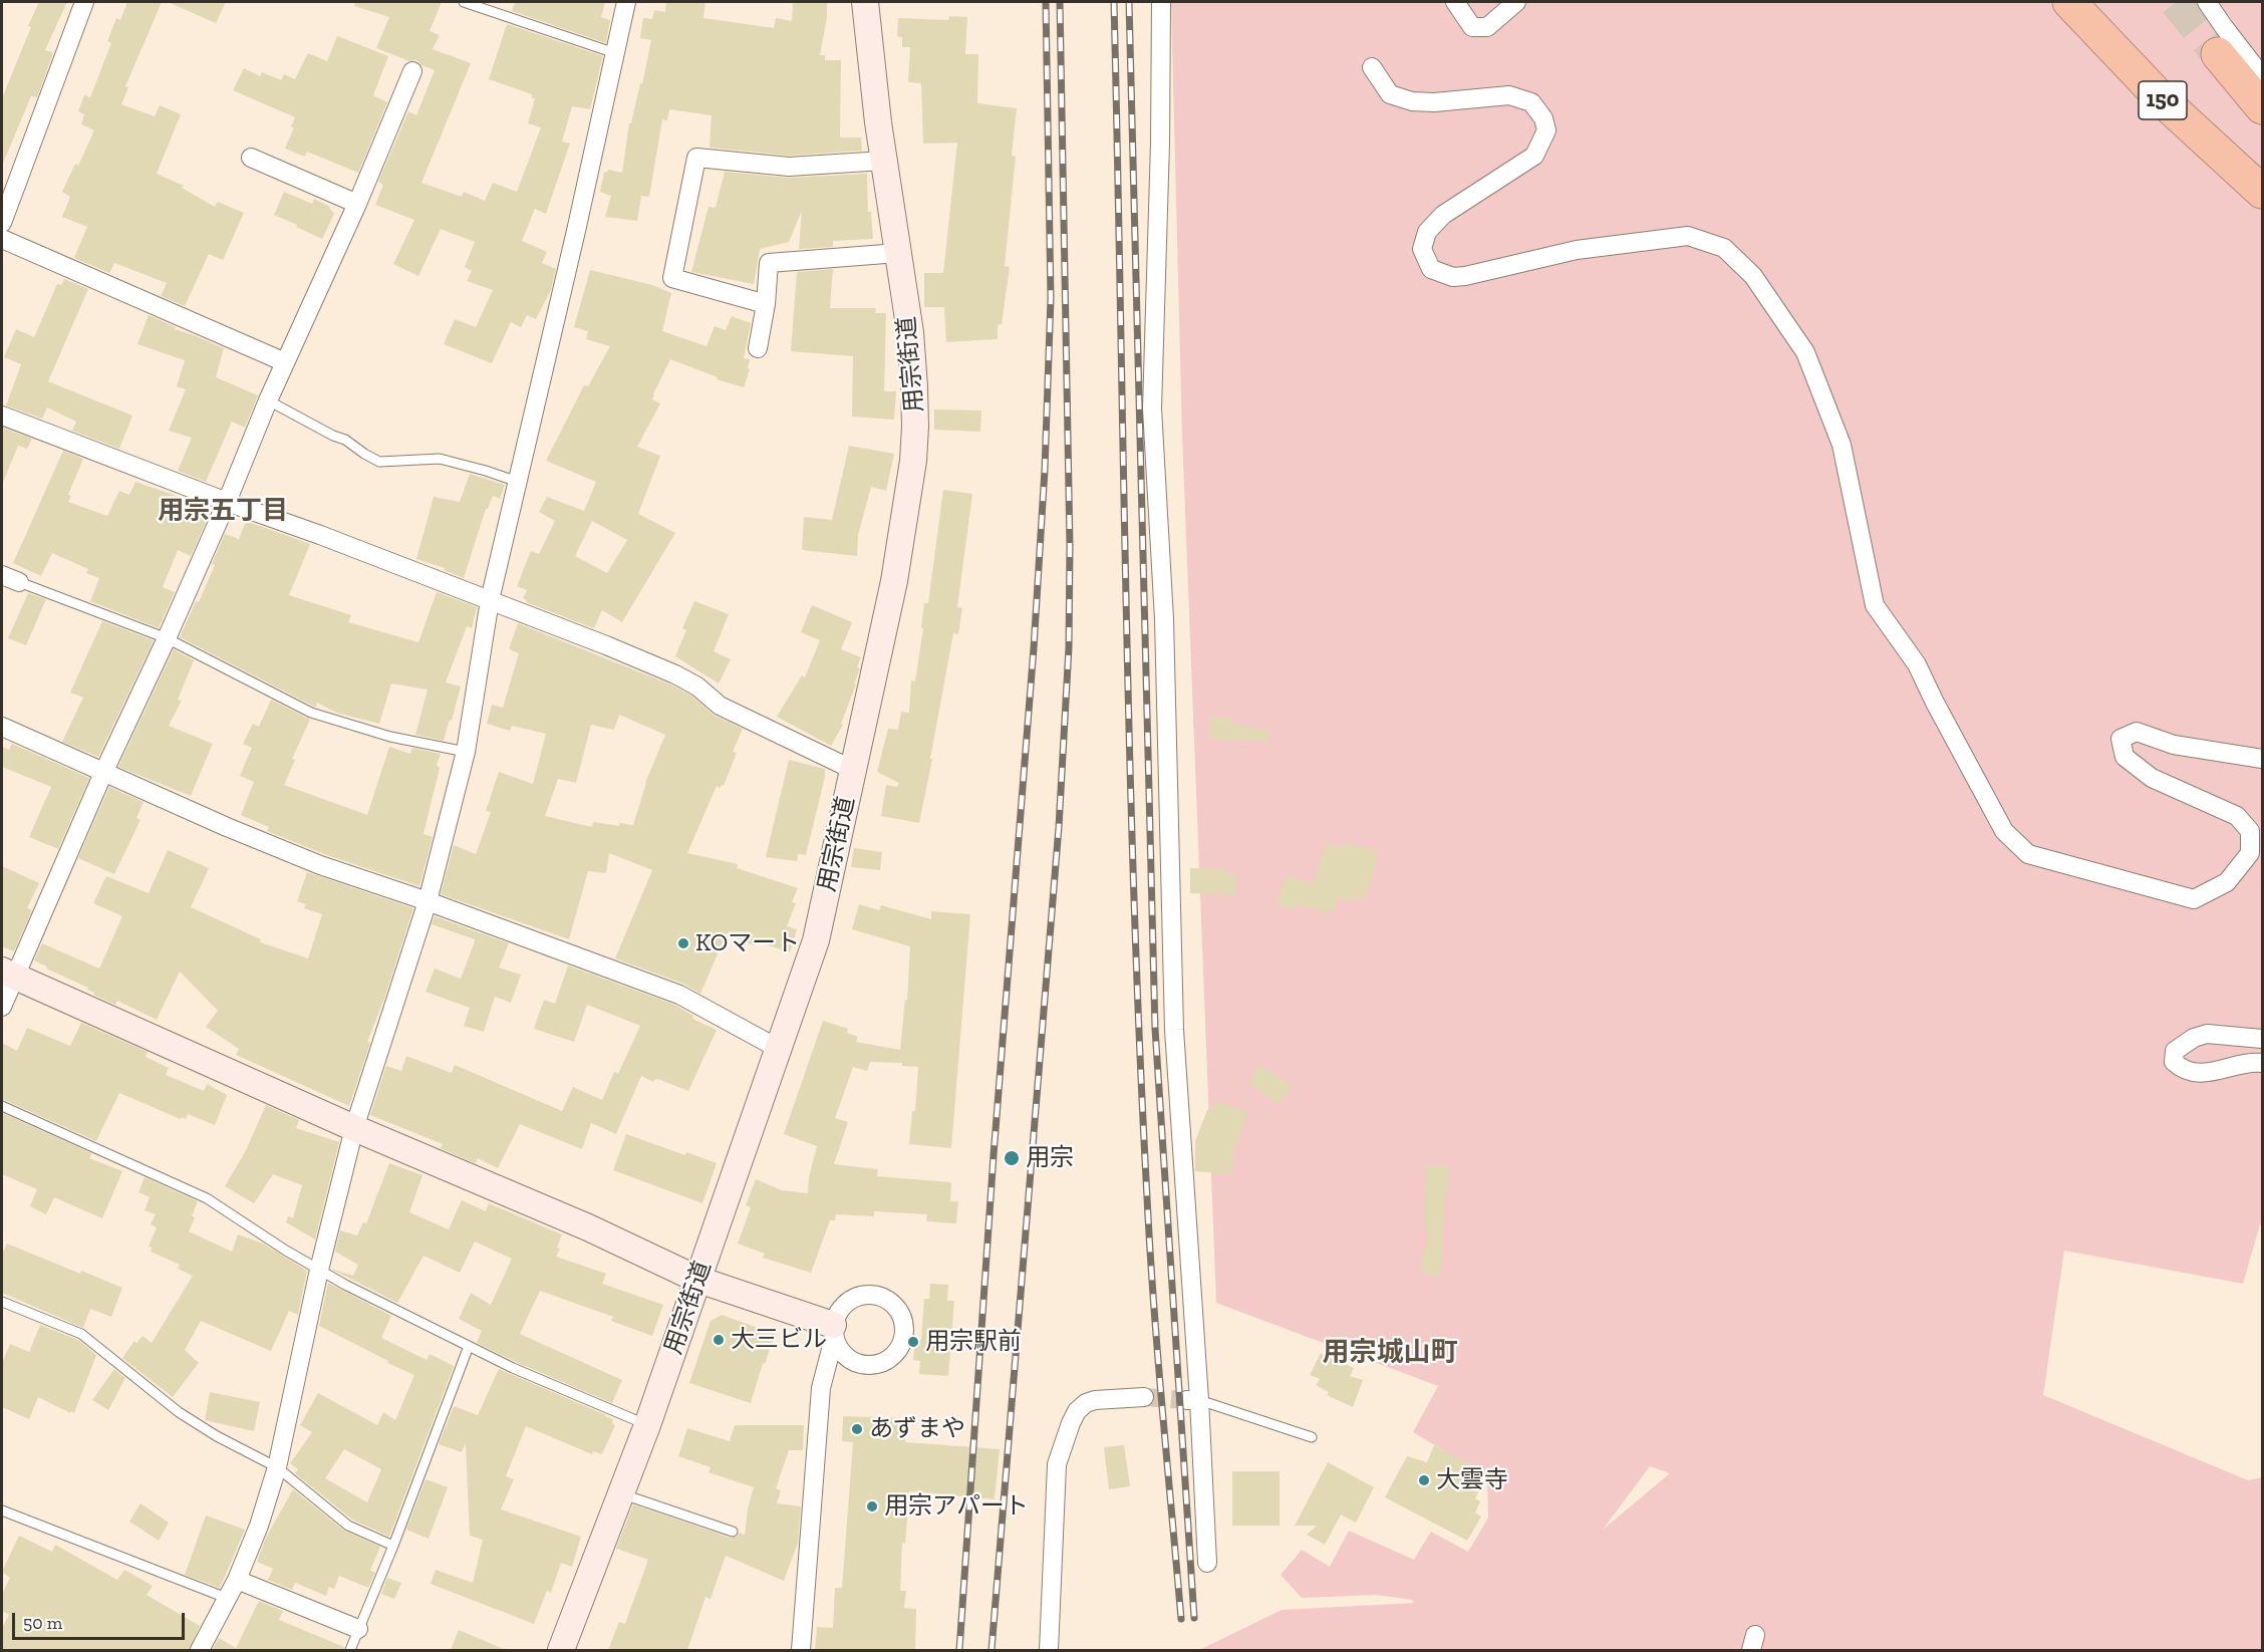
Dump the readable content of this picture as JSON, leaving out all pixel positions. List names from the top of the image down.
{
  "streets": {
    "highway": ["150"],
    "main road": ["用宗街道"]
  },
  "districts": ["用宗五丁目", "用宗城山町"],
  "places": [
    "KOマート",
    "用宗",
    "大三ビル",
    "用宗駅前",
    "あずまや",
    "大雲寺",
    "用宗アパート"
  ],
  "scale_bar": "50 m"
}
